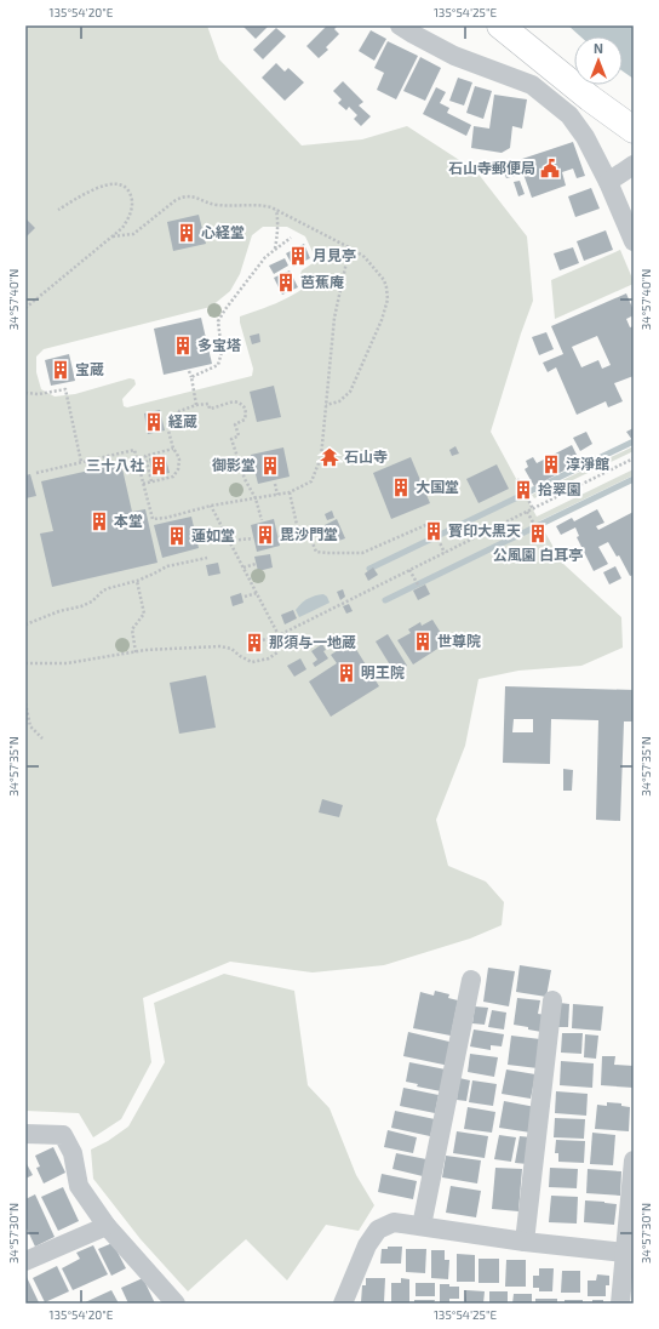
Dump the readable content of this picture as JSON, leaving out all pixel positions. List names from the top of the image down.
{
  "places": {
    "public building": ["石山寺郵便局"],
    "building": [
      "心経堂",
      "月見亭",
      "芭蕉庵",
      "多宝塔",
      "宝蔵",
      "経蔵",
      "淳淨館",
      "三十八社",
      "御影堂",
      "大国堂",
      "拾翠園",
      "本堂",
      "寳印大黒天",
      "公風園 白耳亭",
      "毘沙門堂",
      "蓮如堂",
      "世尊院",
      "那須与一地蔵",
      "明王院"
    ],
    "temple": ["石山寺"]
  },
  "north": "top",
  "coordinates": [
    "135°54'20\"E",
    "135°54'25\"E",
    "34°57'40\"N",
    "34°57'35\"N",
    "34°57'30\"N"
  ]
}
